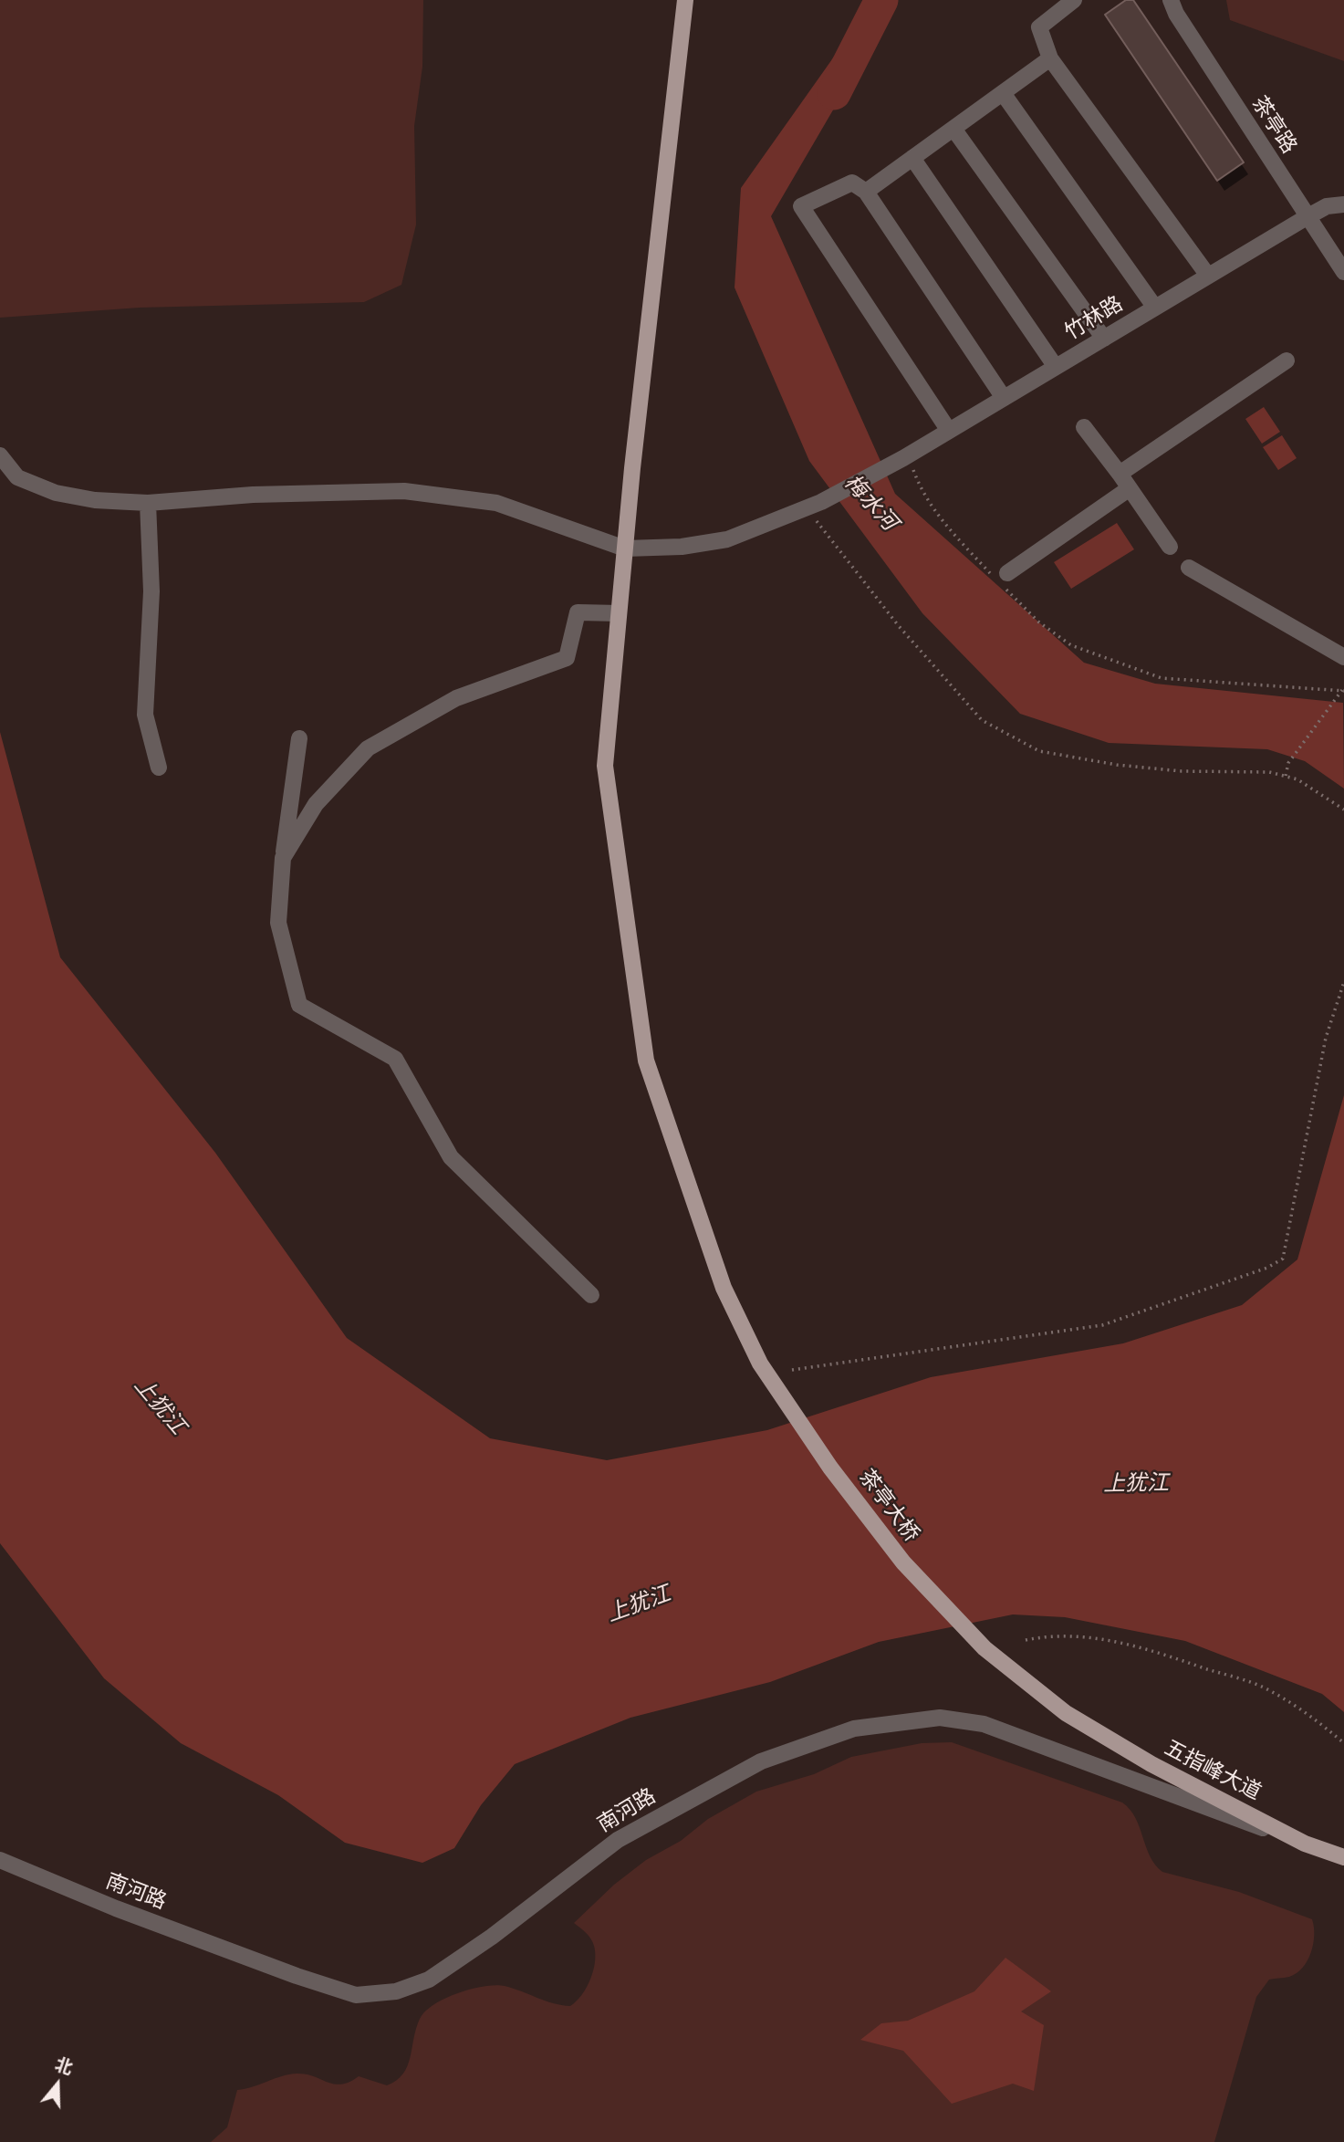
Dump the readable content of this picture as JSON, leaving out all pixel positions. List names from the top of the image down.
{
  "streets": {
    "main road": ["茶亭大桥", "五指峰大道"],
    "street": ["茶亭路", "竹林路", "南河路"]
  },
  "crossings": [
    ["茶亭路", "竹林路"],
    ["竹林路", "茶亭大桥"],
    ["茶亭大桥", "五指峰大道"],
    ["五指峰大道", "南河路"]
  ],
  "water": ["梅水河", "上犹江"],
  "north": "top"
}
